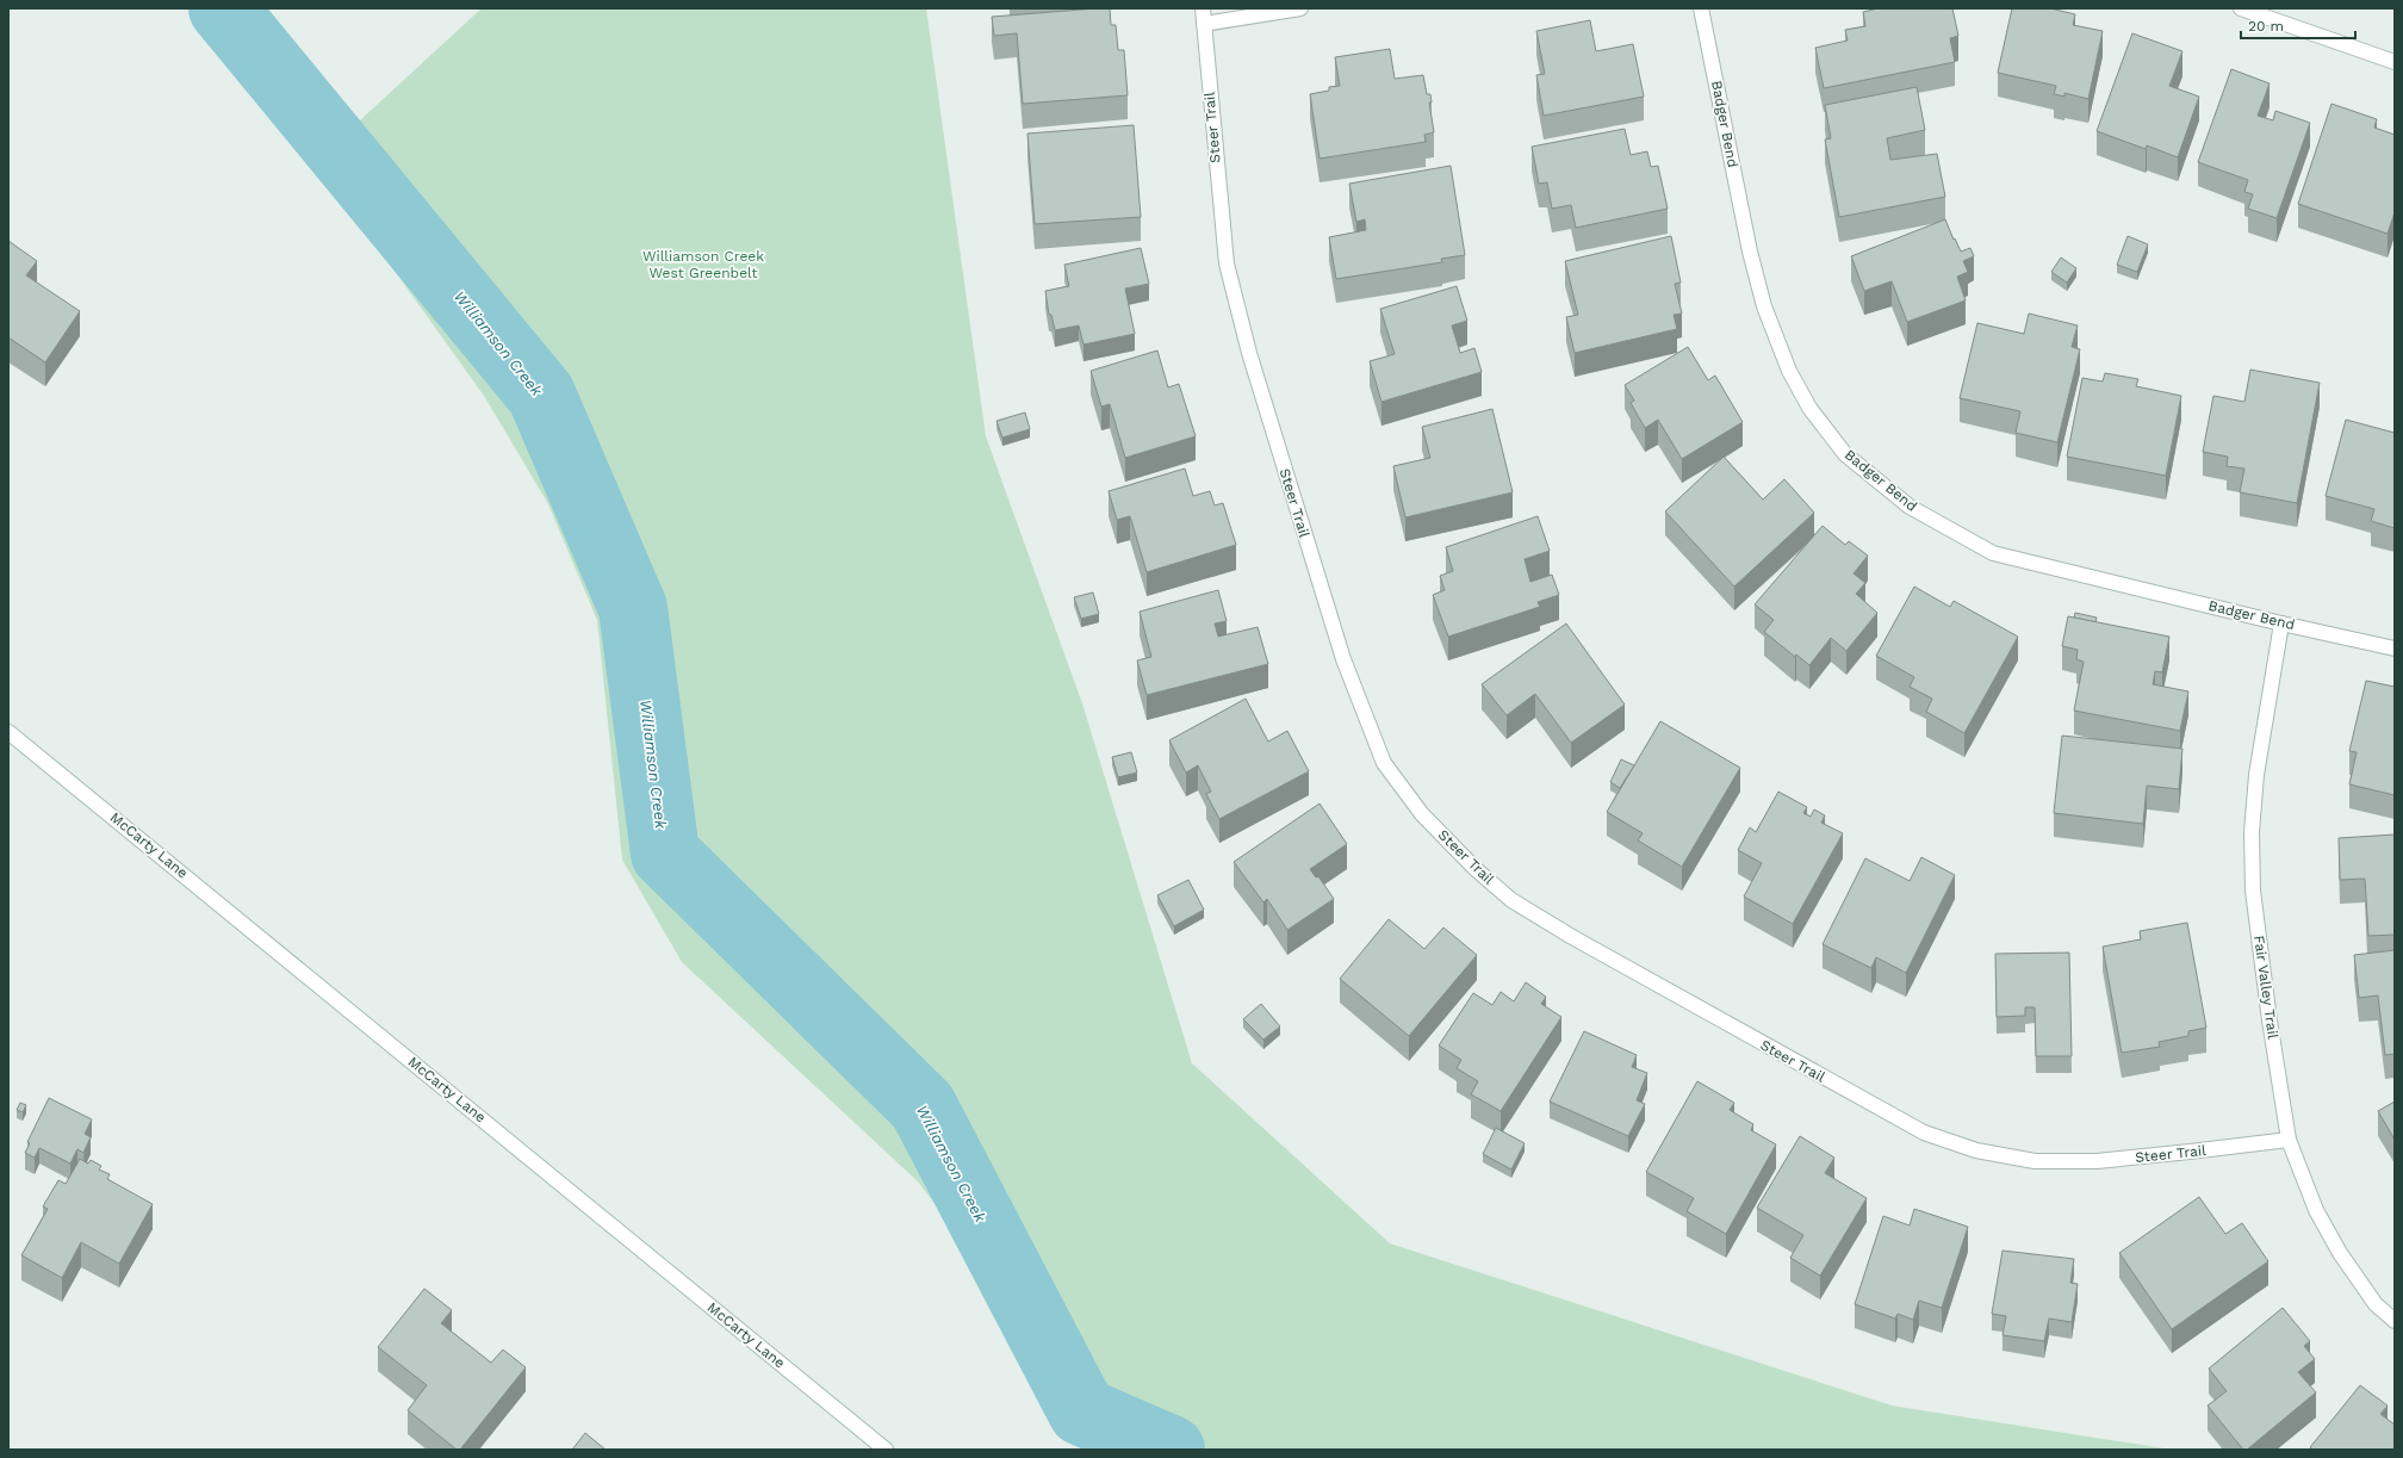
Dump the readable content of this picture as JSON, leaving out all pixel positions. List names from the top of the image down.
{
  "streets": {
    "street": [
      "Badger Bend",
      "Steer Trail",
      "McCarty Lane",
      "Fair Valley Trail"
    ]
  },
  "crossings": [
    ["Badger Bend", "Fair Valley Trail"],
    ["Steer Trail", "Fair Valley Trail"]
  ],
  "water": ["Williamson Creek"],
  "parks": ["Williamson Creek West Greenbelt"],
  "scale_bar": "20 m"
}
